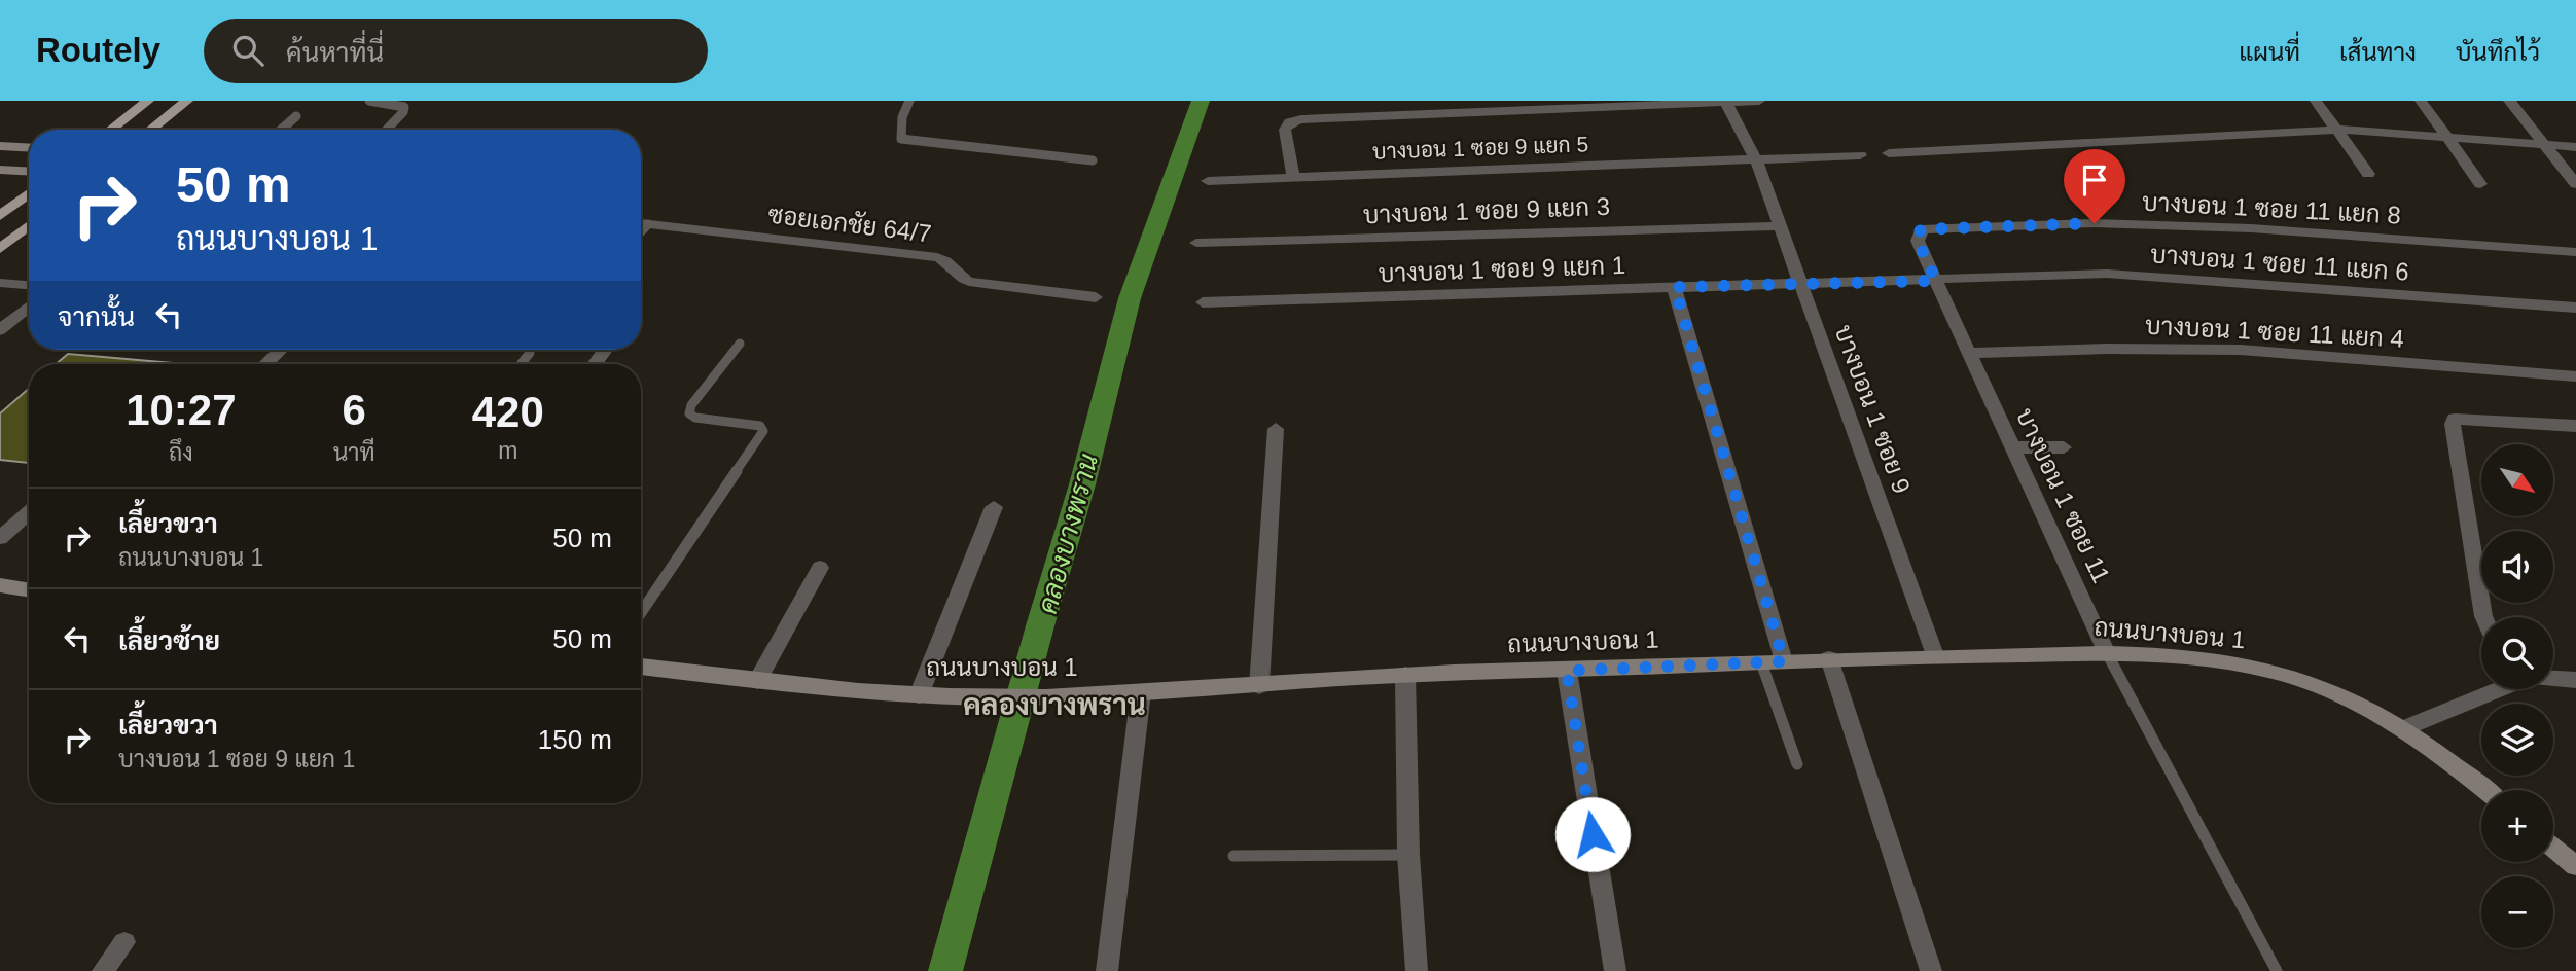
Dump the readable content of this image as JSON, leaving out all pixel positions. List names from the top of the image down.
{
  "streets": {
    "main road": ["ถนนบางบอน 1"],
    "street": [
      "บางบอน 1 ซอย 9 แยก 5",
      "บางบอน 1 ซอย 11 แยก 8",
      "บางบอน 1 ซอย 9 แยก 3",
      "ซอยเอกชัย 64/7",
      "บางบอน 1 ซอย 11 แยก 6",
      "บางบอน 1 ซอย 9 แยก 1",
      "บางบอน 1 ซอย 11 แยก 4",
      "บางบอน 1 ซอย 9",
      "บางบอน 1 ซอย 11"
    ]
  },
  "crossings": [
    ["บางบอน 1 ซอย 9 แยก 5", "บางบอน 1 ซอย 9"],
    ["บางบอน 1 ซอย 11 แยก 8", "บางบอน 1 ซอย 11"],
    ["บางบอน 1 ซอย 9 แยก 3", "บางบอน 1 ซอย 9"],
    ["บางบอน 1 ซอย 11 แยก 6", "บางบอน 1 ซอย 9 แยก 1"],
    ["บางบอน 1 ซอย 11 แยก 6", "บางบอน 1 ซอย 9"],
    ["บางบอน 1 ซอย 11 แยก 6", "บางบอน 1 ซอย 11"],
    ["บางบอน 1 ซอย 9 แยก 1", "บางบอน 1 ซอย 9"],
    ["บางบอน 1 ซอย 11 แยก 4", "บางบอน 1 ซอย 11"],
    ["บางบอน 1 ซอย 9", "ถนนบางบอน 1"],
    ["บางบอน 1 ซอย 11", "ถนนบางบอน 1"]
  ],
  "districts": ["คลองบางพราน"],
  "water": ["คลองบางพราน"],
  "north": "bottom right",
  "page": {
    "header": "Routely",
    "search": "ค้นหาที่นี่",
    "nav": ["แผนที่", "เส้นทาง", "บันทึกไว้"],
    "turn": ["50 m", "ถนนบางบอน 1"],
    "then": "จากนั้น",
    "eta": [
      "10:27",
      "ถึง",
      "6",
      "นาที",
      "420",
      "m"
    ],
    "map_buttons": ["+", "−"],
    "list": [
      {
        "name": "เลี้ยวขวา",
        "note": "ถนนบางบอน 1",
        "value": "50 m"
      },
      {
        "name": "เลี้ยวซ้าย",
        "value": "50 m"
      },
      {
        "name": "เลี้ยวขวา",
        "note": "บางบอน 1 ซอย 9 แยก 1",
        "value": "150 m"
      }
    ]
  }
}
